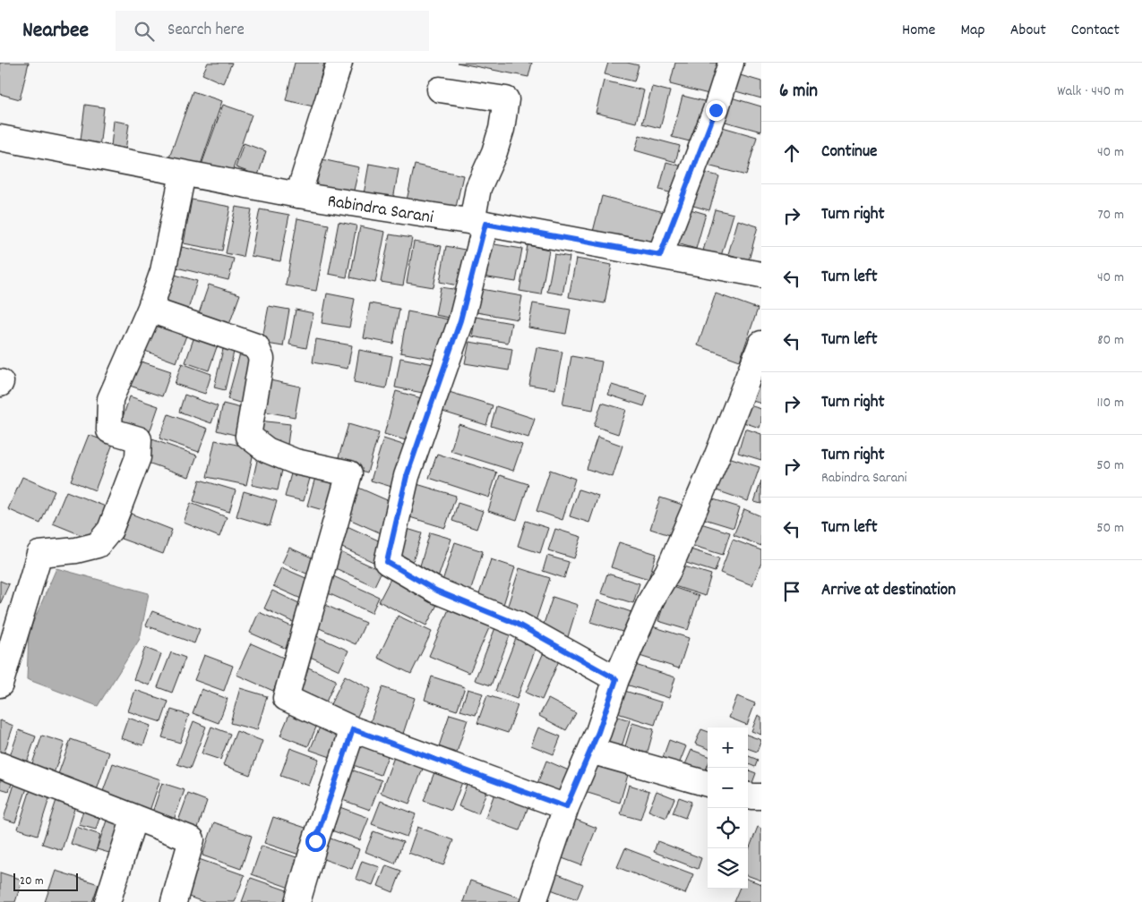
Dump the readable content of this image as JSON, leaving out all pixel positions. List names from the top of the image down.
{
  "streets": {
    "street": ["Rabindra Sarani"]
  },
  "scale_bar": "20 m",
  "page": {
    "header": "Nearbee",
    "search": "Search here",
    "nav": [
      "Home",
      "Map",
      "About",
      "Contact"
    ],
    "heading": ["6 min", "Walk · 440 m"],
    "list": [
      ["Continue", "40 m"],
      ["Turn right", "70 m"],
      ["Turn left", "40 m"],
      ["Turn left", "80 m"],
      ["Turn right", "110 m"],
      ["Turn right", "Rabindra Sarani", "50 m"],
      ["Turn left", "50 m"],
      "Arrive at destination"
    ],
    "map_buttons": ["+", "−"],
    "scale": "20 m"
  }
}
